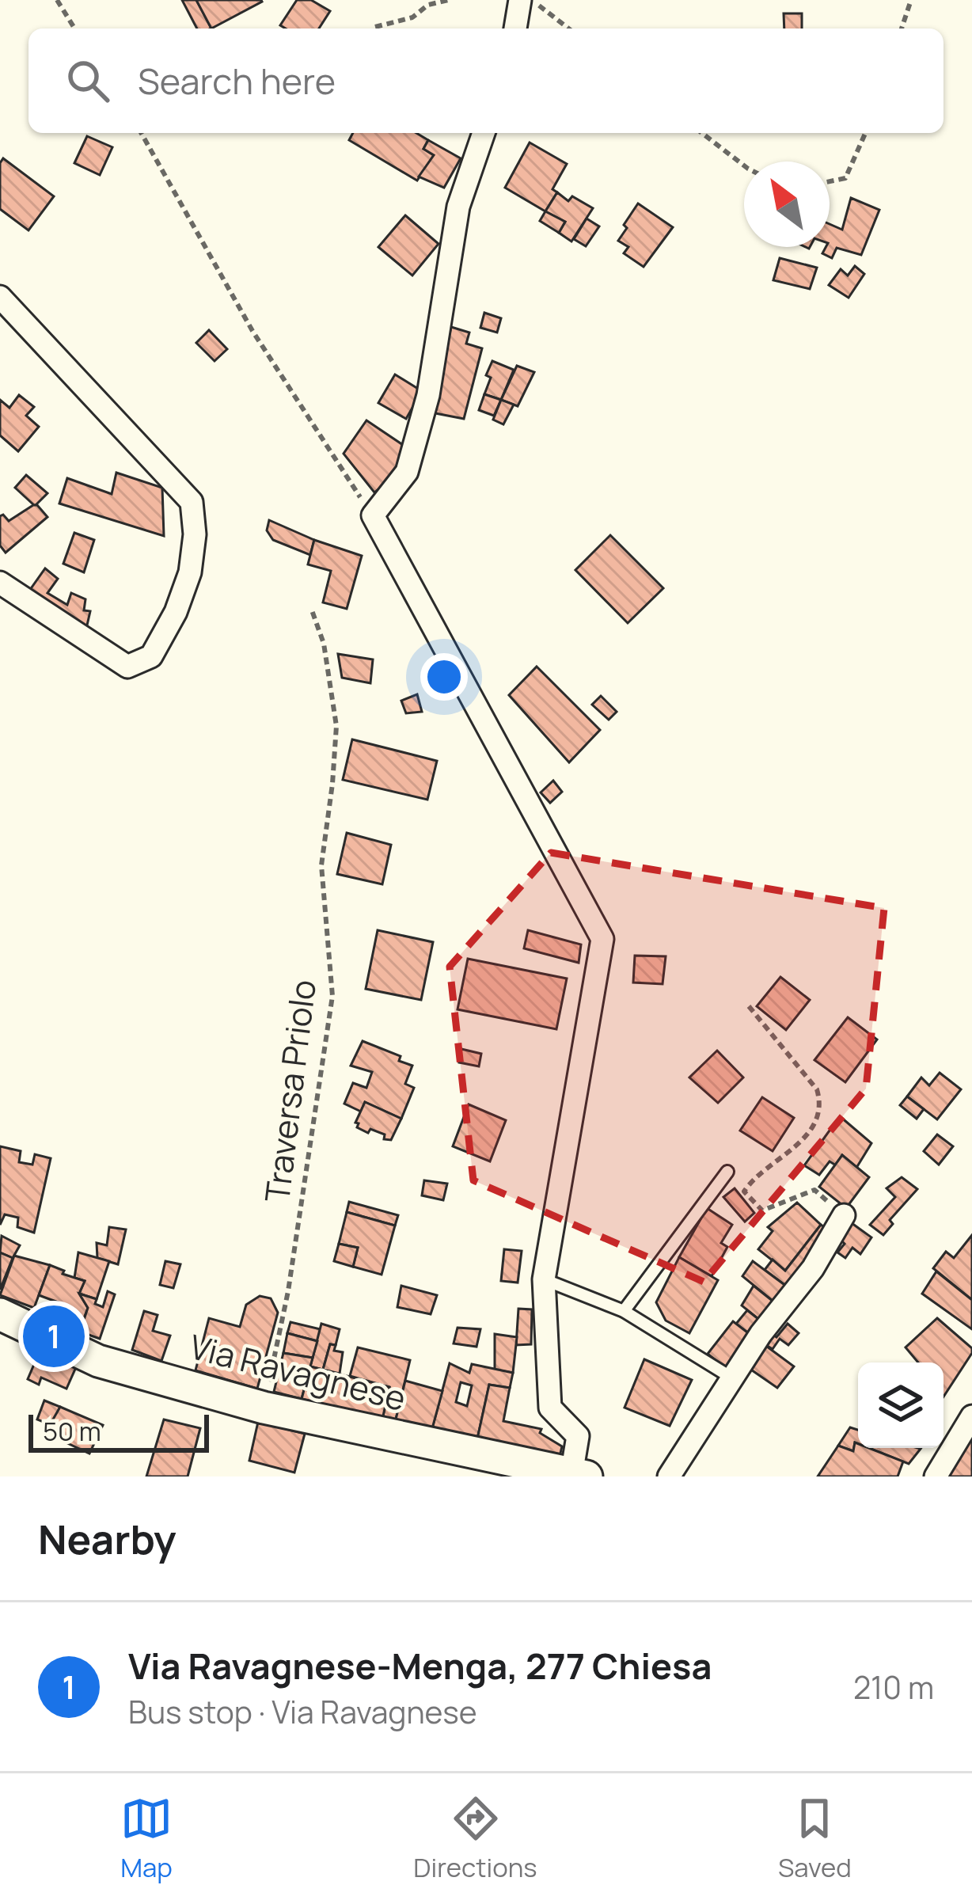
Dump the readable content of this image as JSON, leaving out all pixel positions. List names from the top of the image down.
{
  "streets": {
    "main road": ["Via Ravagnese"],
    "path": ["Traversa Priolo"]
  },
  "crossings": [
    ["Traversa Priolo", "Via Ravagnese"]
  ],
  "scale_bar": "50 m",
  "north": "top left",
  "page": {
    "search": "Search here",
    "pins": "1",
    "scale": "50 m",
    "heading": "Nearby",
    "list": [
      {
        "mark": "1",
        "name": "Via Ravagnese-Menga, 277 Chiesa",
        "note": "Bus stop · Via Ravagnese",
        "value": "210 m"
      }
    ],
    "nav": ["Map", "Directions", "Saved"]
  }
}
